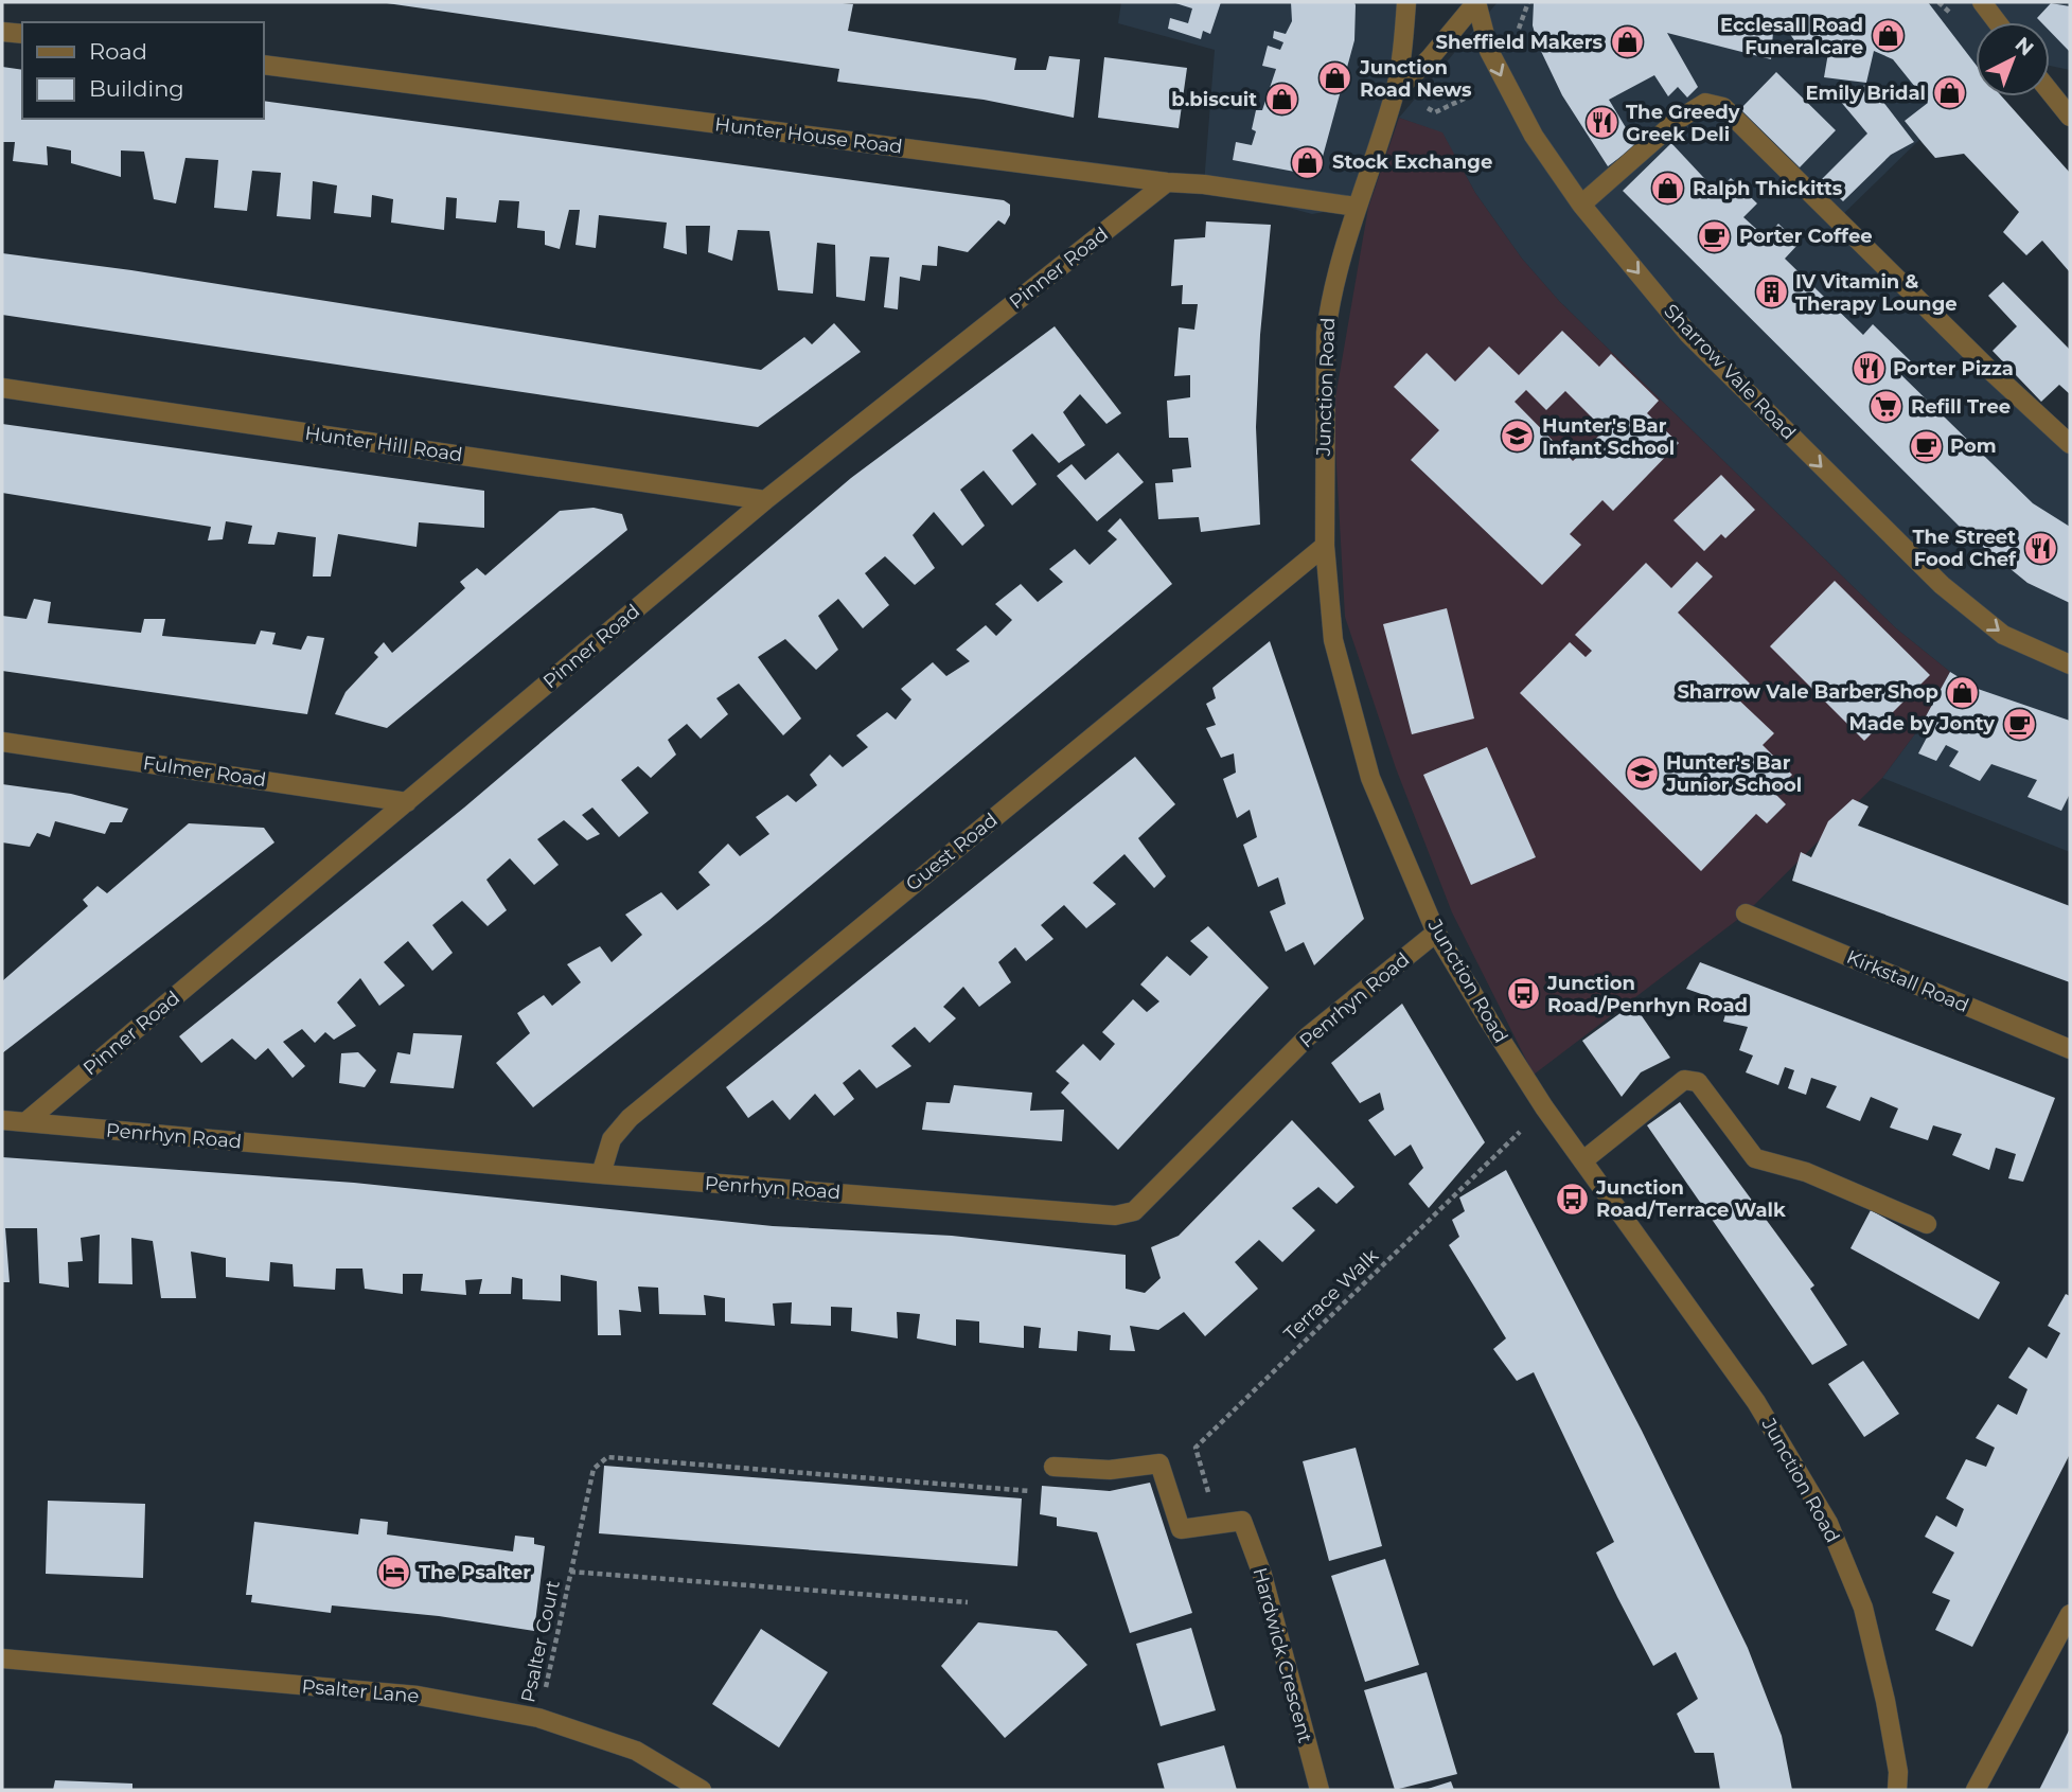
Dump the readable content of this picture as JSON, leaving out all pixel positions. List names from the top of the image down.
{
  "streets": {
    "street": [
      "Hunter House Road",
      "Pinner Road",
      "Sharrow Vale Road",
      "Junction Road",
      "Hunter Hill Road",
      "Fulmer Road",
      "Guest Road",
      "Kirkstall Road",
      "Penrhyn Road",
      "Hardwick Crescent",
      "Psalter Lane"
    ],
    "path": ["Terrace Walk", "Psalter Court"]
  },
  "crossings": [
    ["Hunter House Road", "Pinner Road"],
    ["Hunter House Road", "Junction Road"],
    ["Pinner Road", "Hunter Hill Road"],
    ["Pinner Road", "Fulmer Road"],
    ["Pinner Road", "Penrhyn Road"],
    ["Sharrow Vale Road", "Junction Road"],
    ["Junction Road", "Guest Road"],
    ["Junction Road", "Penrhyn Road"],
    ["Junction Road", "Terrace Walk"],
    ["Guest Road", "Penrhyn Road"],
    ["Terrace Walk", "Hardwick Crescent"],
    ["Psalter Court", "Psalter Lane"]
  ],
  "one_way": ["Sharrow Vale Road"],
  "places": {
    "shop": [
      "Ecclesall Road Funeralcare",
      "Sheffield Makers",
      "Junction Road News",
      "Emily Bridal",
      "b.biscuit",
      "Stock Exchange",
      "Ralph Thickitts",
      "Sharrow Vale Barber Shop"
    ],
    "restaurant": ["The Greedy Greek Deli", "Porter Pizza", "The Street Food Chef"],
    "cafe": ["Porter Coffee", "Pom", "Made by Jonty"],
    "building": ["IV Vitamin & Therapy Lounge"],
    "supermarket": ["Refill Tree"],
    "school or university": ["Hunter's Bar Infant School", "Hunter's Bar Junior School"],
    "bus stop": ["Junction Road/Penrhyn Road", "Junction Road/Terrace Walk"],
    "hotel": ["The Psalter"]
  },
  "legend": ["Road", "Building"],
  "north": "top right"
}
